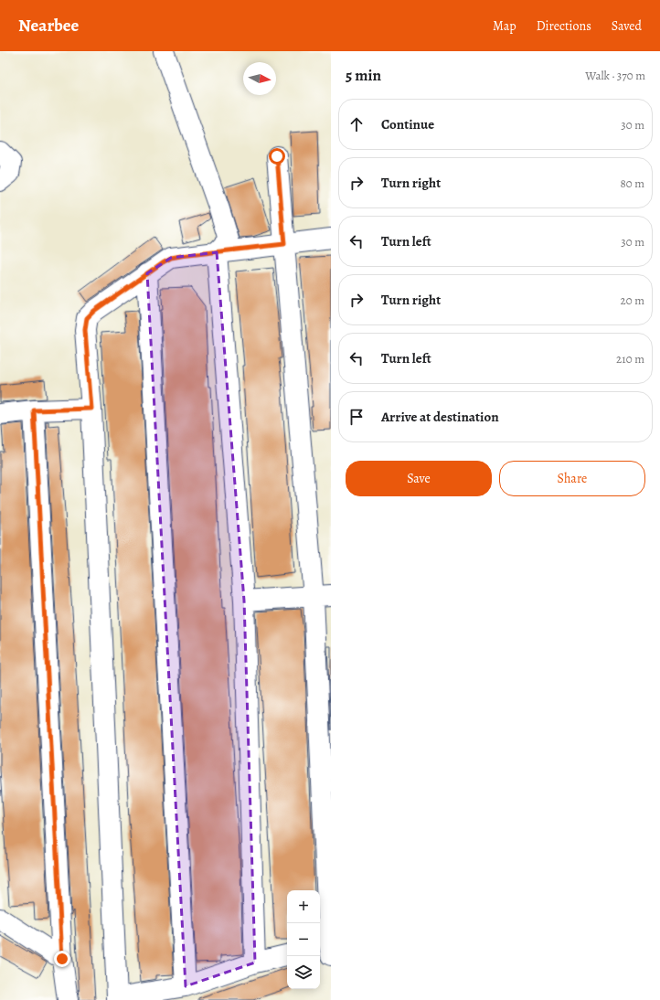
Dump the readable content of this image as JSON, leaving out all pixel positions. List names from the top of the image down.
{
  "north": "right",
  "page": {
    "header": "Nearbee",
    "nav": ["Map", "Directions", "Saved"],
    "heading": ["5 min", "Walk · 370 m"],
    "list": [
      ["Continue", "30 m"],
      ["Turn right", "80 m"],
      ["Turn left", "30 m"],
      ["Turn right", "20 m"],
      ["Turn left", "210 m"],
      "Arrive at destination"
    ],
    "buttons": ["Save", "Share"],
    "map_buttons": ["+", "−"]
  }
}
